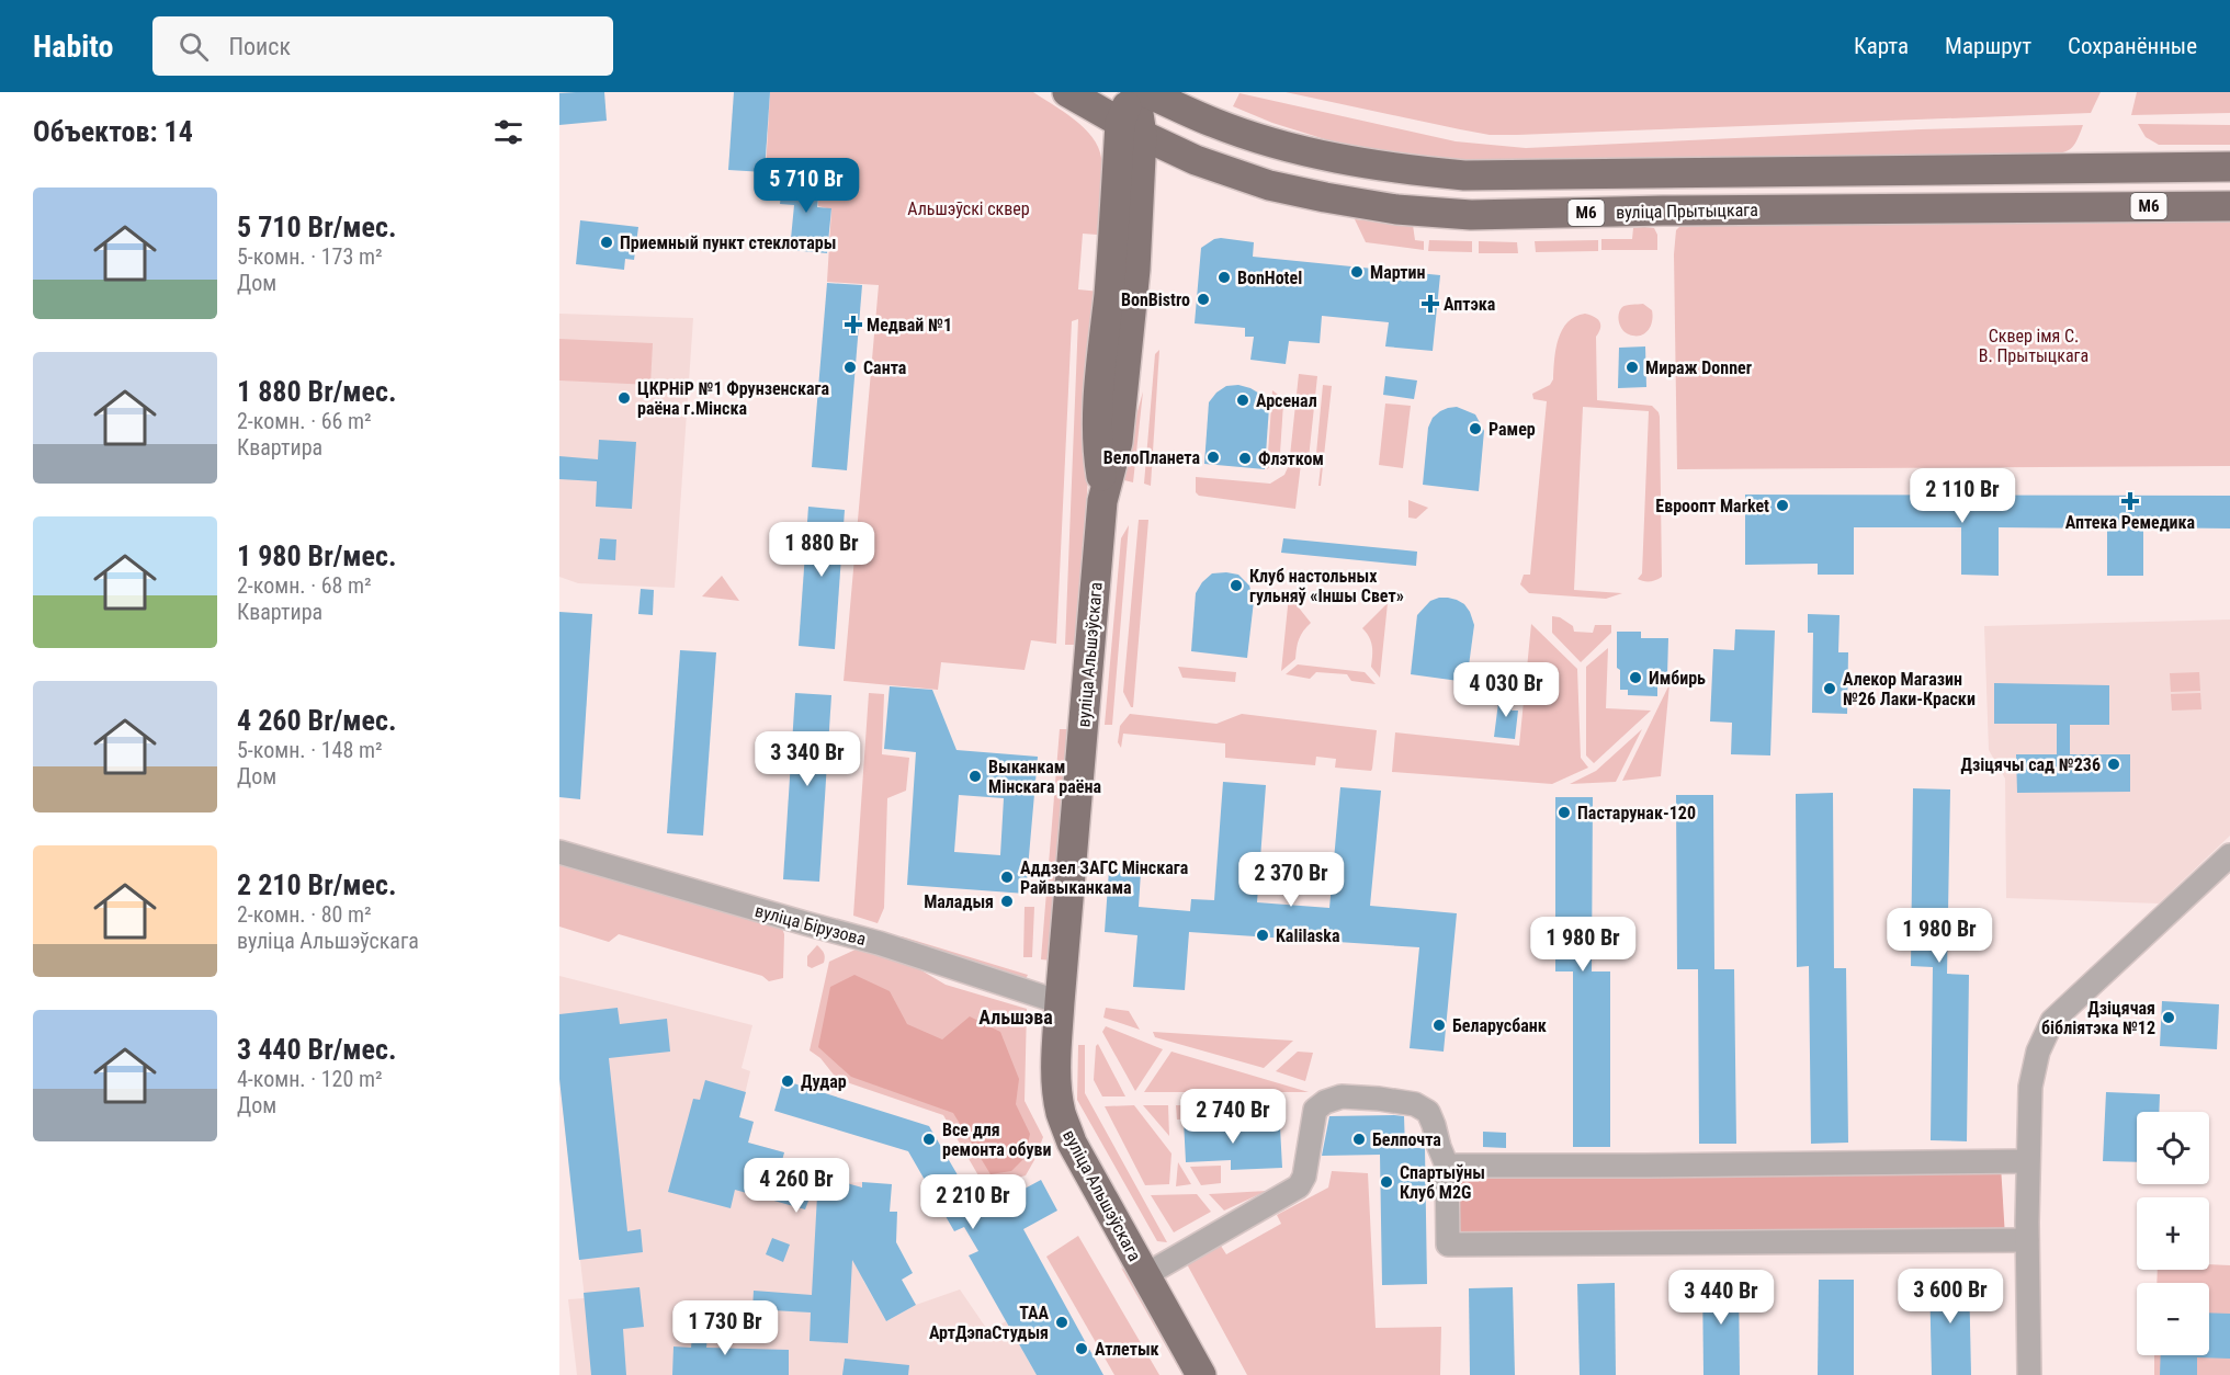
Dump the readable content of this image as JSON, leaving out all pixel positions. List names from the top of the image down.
{
  "streets": {
    "main road": ["М6", "вуліца Прытыцкага", "вуліца Альшэўскага"],
    "street": ["вуліца Бірузова"]
  },
  "crossings": [
    ["М6", "вуліца Прытыцкага"],
    ["М6", "вуліца Альшэўскага"],
    ["вуліца Прытыцкага", "вуліца Альшэўскага"],
    ["вуліца Альшэўскага", "вуліца Бірузова"]
  ],
  "districts": ["Альшэва"],
  "parks": ["Альшэўскі сквер", "Сквер імя С. В. Прытыцкага"],
  "places": {
    "other": [
      "Приемный пункт стеклотары",
      "Мартин",
      "BonHotel",
      "BonBistro",
      "Санта",
      "Мираж Donner",
      "ЦКРНіР №1 Фрунзенскага раёна г.Мінска",
      "Арсенал",
      "Рамер",
      "ВелоПланета",
      "Флэтком",
      "Евроопт Market",
      "Клуб настольных гульняў «Іншы Свет»",
      "Имбирь",
      "Алекор Магазин №26 Лаки-Краски",
      "Дзіцячы сад №236",
      "Выканкам Мінскага раёна",
      "Пастарунак-120",
      "Аддзел ЗАГС Мінскага Райвыканкама",
      "Маладыя",
      "Kalilaska",
      "Дзіцячая бібліятэка №12",
      "Беларусбанк",
      "Дудар",
      "Все для ремонта обуви",
      "Белпочта",
      "Спартыўны Клуб M2G",
      "ТАА АртДэпаСтудыя",
      "Атлетык"
    ],
    "health": ["Аптэка", "Медвай №1", "Аптека Ремедика"]
  },
  "page": {
    "header": "Habito",
    "search": "Поиск",
    "nav": ["Карта", "Маршрут", "Сохранённые"],
    "heading": "Объектов: 14",
    "price": [
      "5 710 Br",
      "2 110 Br",
      "1 880 Br",
      "4 030 Br",
      "3 340 Br",
      "2 370 Br",
      "1 980 Br",
      "1 980 Br",
      "2 740 Br",
      "4 260 Br",
      "2 210 Br",
      "3 600 Br",
      "3 440 Br",
      "1 730 Br"
    ],
    "list": [
      {
        "name": "5 710 Br/мес.",
        "note": "5-комн. · 173 m² · Дом"
      },
      {
        "name": "1 880 Br/мес.",
        "note": "2-комн. · 66 m² · Квартира"
      },
      {
        "name": "1 980 Br/мес.",
        "note": "2-комн. · 68 m² · Квартира"
      },
      {
        "name": "4 260 Br/мес.",
        "note": "5-комн. · 148 m² · Дом"
      },
      {
        "name": "2 210 Br/мес.",
        "note": "2-комн. · 80 m² · вуліца Альшэўскага"
      },
      {
        "name": "3 440 Br/мес.",
        "note": "4-комн. · 120 m² · Дом"
      }
    ],
    "map_buttons": ["+", "−"]
  }
}
